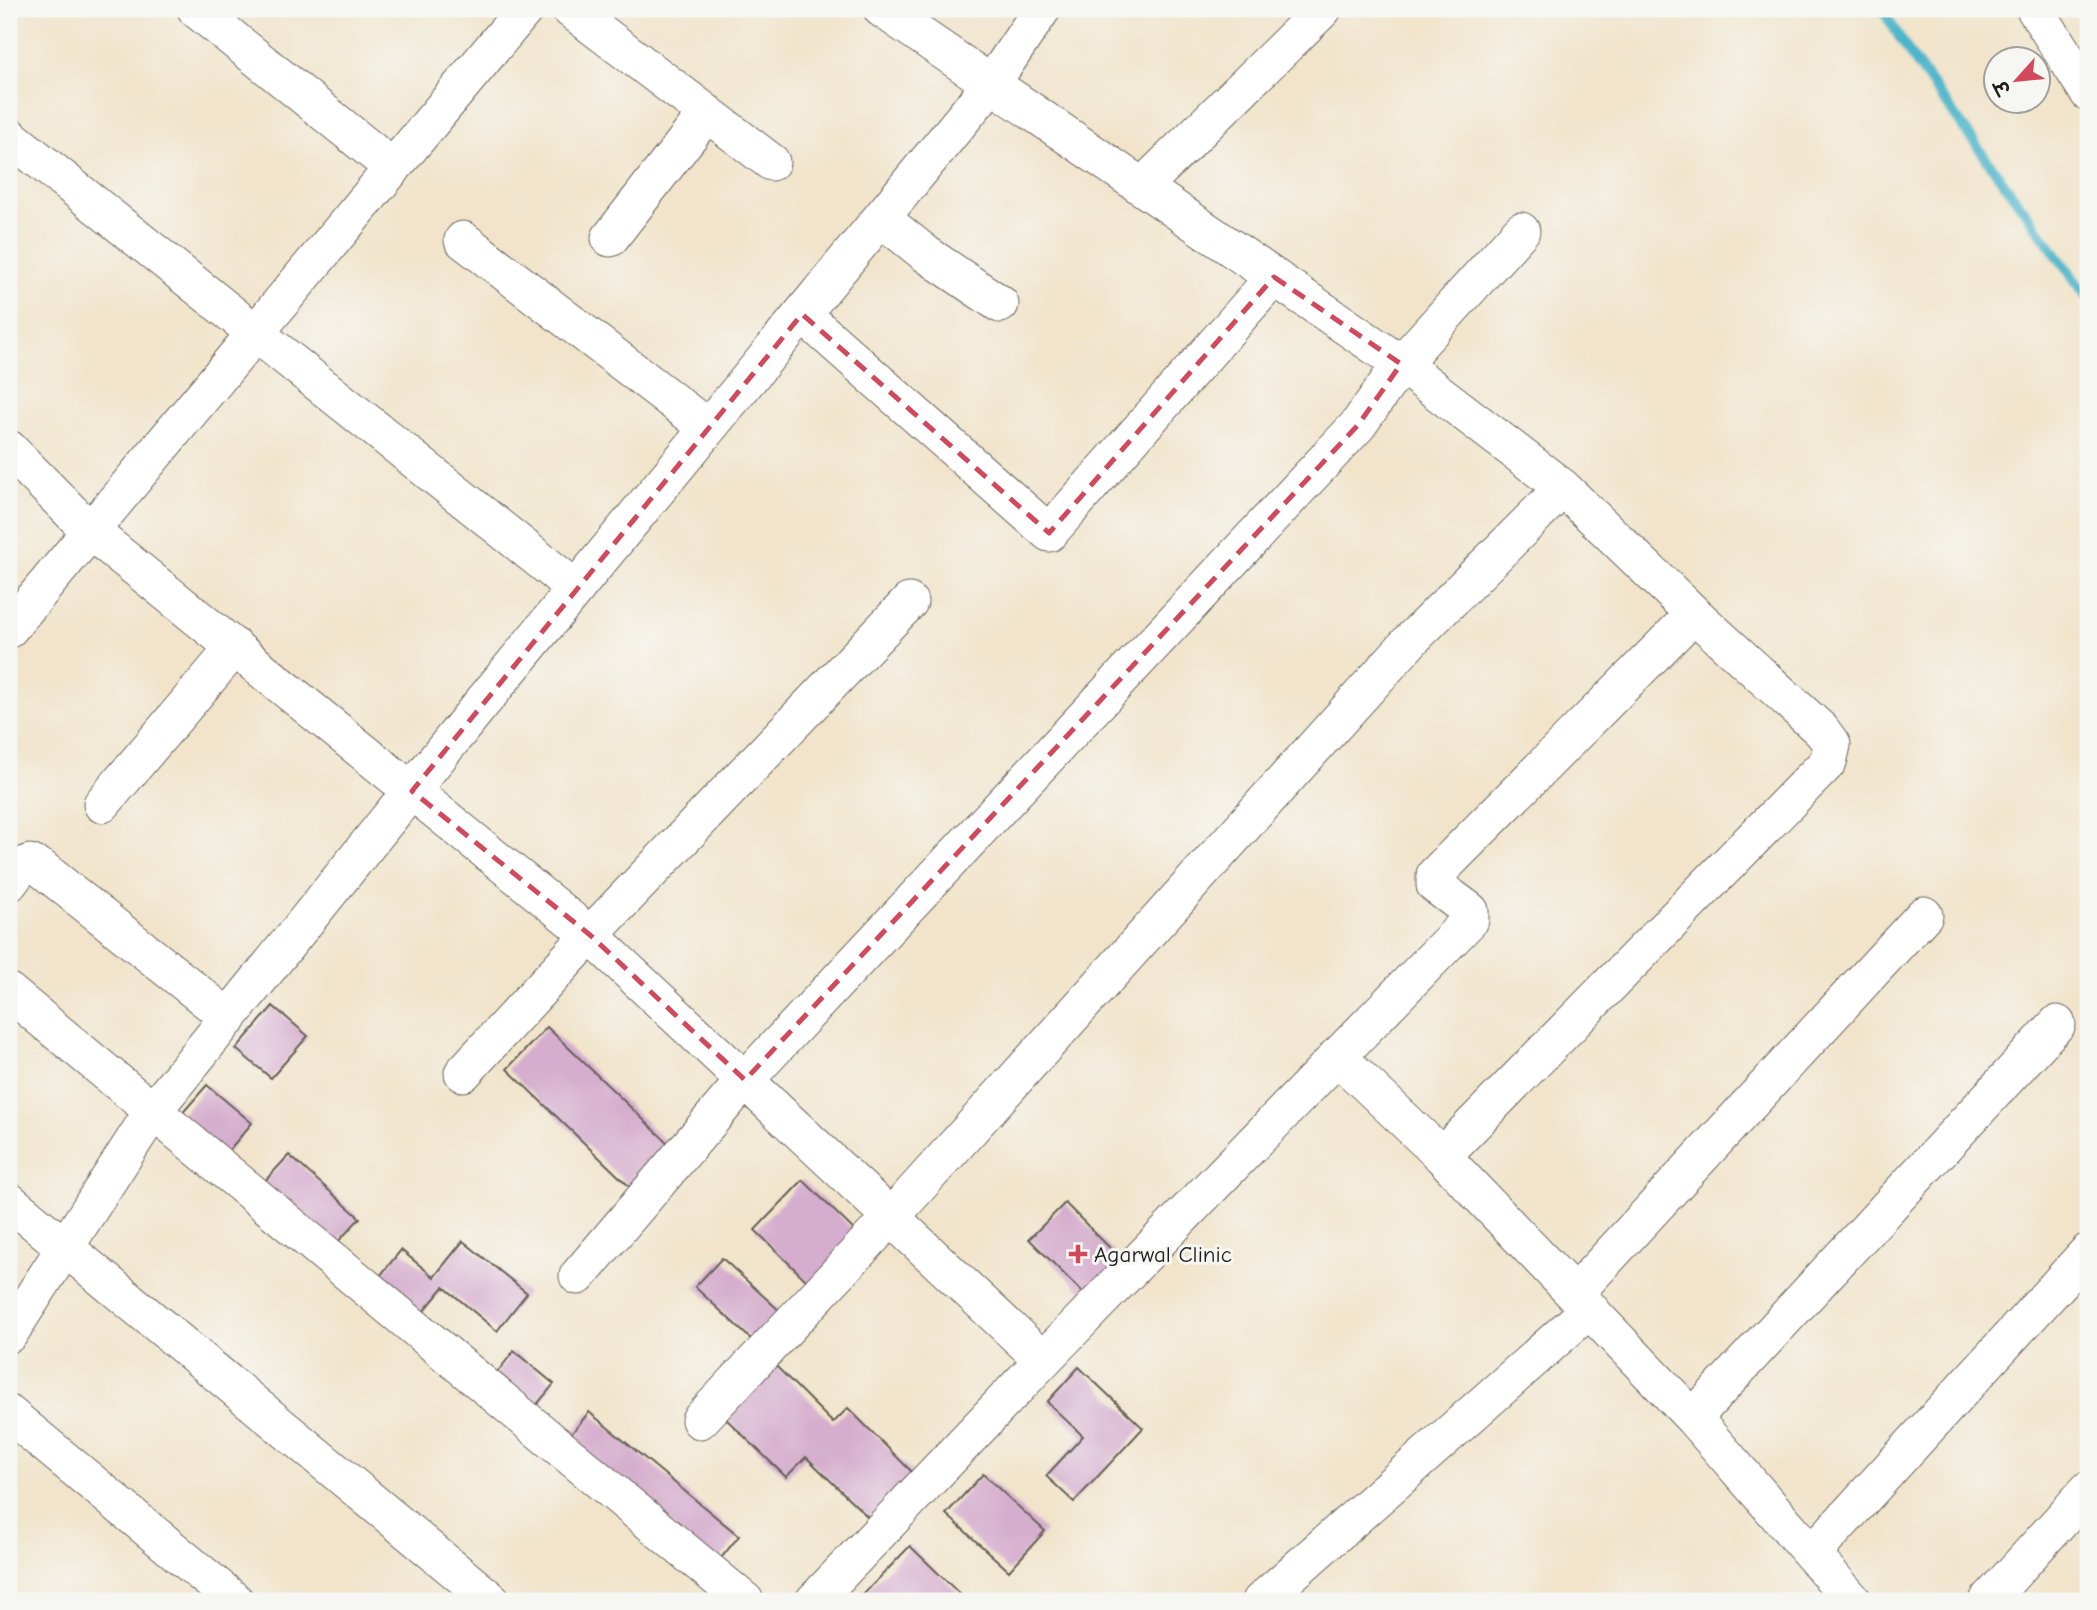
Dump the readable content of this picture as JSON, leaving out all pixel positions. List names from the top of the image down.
{
  "places": {
    "health": ["Agarwal Clinic"]
  },
  "north": "bottom left"
}
